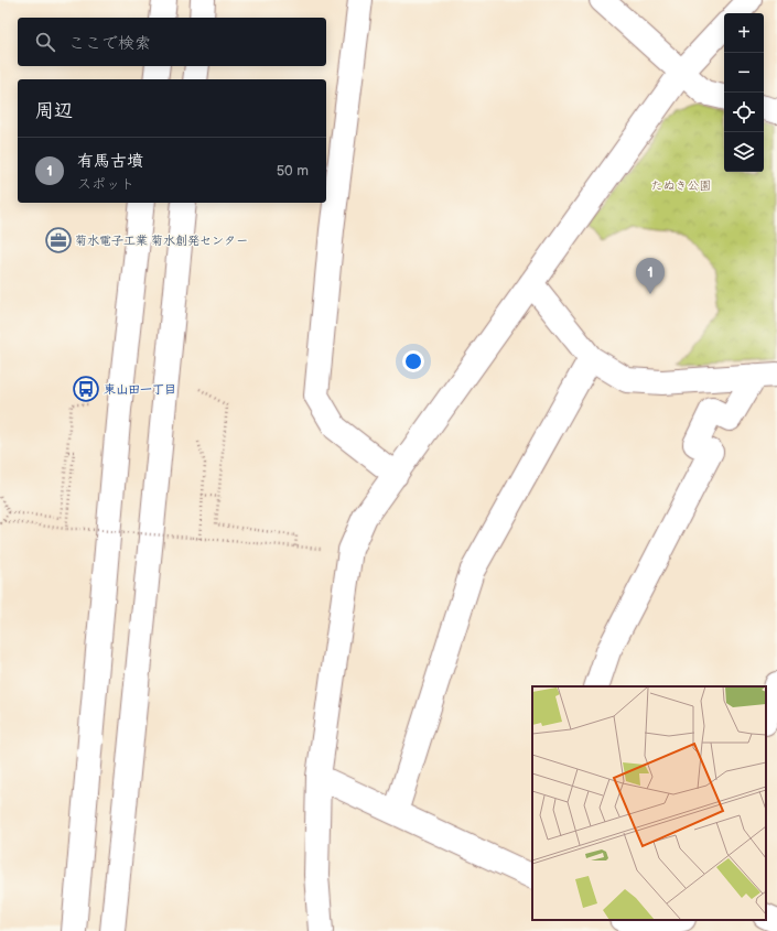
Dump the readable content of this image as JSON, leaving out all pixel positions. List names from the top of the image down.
{
  "parks": ["たぬき公園"],
  "places": {
    "office": ["菊水電子工業 菊水創発センター"],
    "bus stop": ["東山田一丁目"]
  },
  "page": {
    "map_buttons": ["+", "−"],
    "search": "ここで検索",
    "heading": "周辺",
    "list": [
      {
        "mark": "1",
        "name": "有馬古墳",
        "note": "スポット",
        "value": "50 m"
      }
    ],
    "pins": "1"
  }
}
